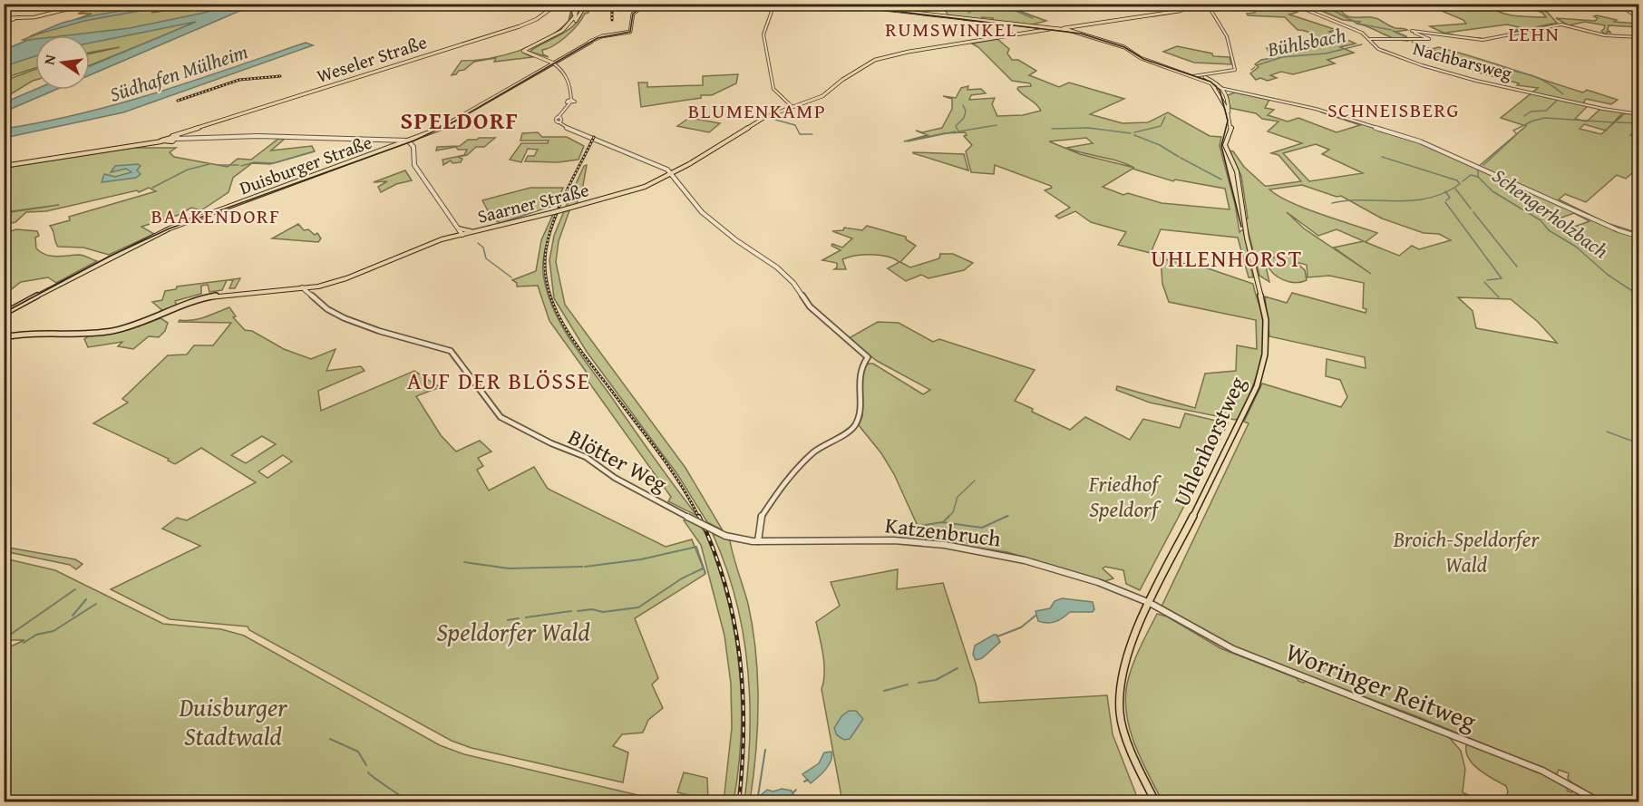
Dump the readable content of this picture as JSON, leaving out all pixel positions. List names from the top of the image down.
{
  "streets": {
    "main road": [
      "Weseler Straße",
      "Duisburger Straße",
      "Saarner Straße",
      "Uhlenhorstweg"
    ],
    "street": [
      "Nachbarsweg",
      "Blötter Weg",
      "Katzenbruch",
      "Worringer Reitweg"
    ]
  },
  "crossings": [
    ["Saarner Straße", "Blötter Weg"],
    ["Uhlenhorstweg", "Katzenbruch"],
    ["Uhlenhorstweg", "Worringer Reitweg"],
    ["Blötter Weg", "Katzenbruch"],
    ["Katzenbruch", "Worringer Reitweg"]
  ],
  "districts": [
    "RUMSWINKEL",
    "LEHN",
    "SCHNEISBERG",
    "BLUMENKAMP",
    "SPELDORF",
    "BAAKENDORF",
    "UHLENHORST",
    "AUF DER BLÖSSE"
  ],
  "water": ["Bühlsbach", "Südhafen Mülheim", "Schengerholzbach"],
  "parks": [
    "Friedhof Speldorf",
    "Broich-Speldorfer Wald",
    "Speldorfer Wald",
    "Duisburger Stadtwald"
  ],
  "north": "left"
}
